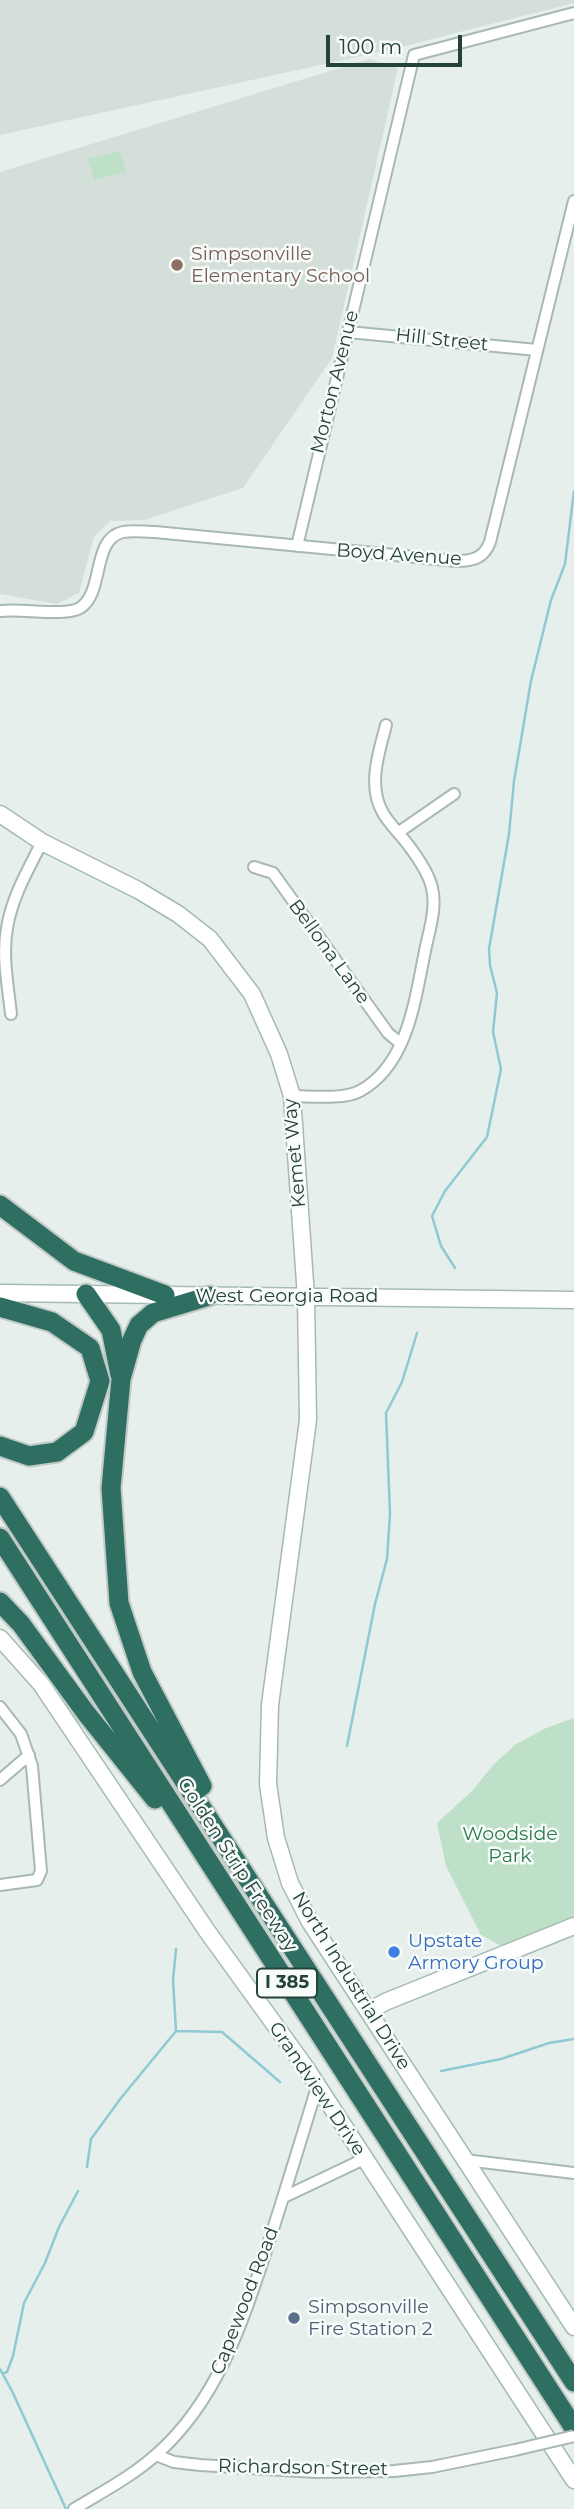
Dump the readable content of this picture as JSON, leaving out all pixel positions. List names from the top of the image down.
{
  "streets": {
    "highway": ["Golden Strip Freeway", "I 385"],
    "street": [
      "Hill Street",
      "Morton Avenue",
      "Boyd Avenue",
      "Bellona Lane",
      "Kemet Way",
      "West Georgia Road",
      "North Industrial Drive",
      "Grandview Drive",
      "Capewood Road",
      "Richardson Street"
    ]
  },
  "crossings": [
    ["Hill Street", "Morton Avenue"],
    ["Hill Street", "Boyd Avenue"],
    ["Morton Avenue", "Boyd Avenue"],
    ["Kemet Way", "West Georgia Road"],
    ["Kemet Way", "North Industrial Drive"],
    ["West Georgia Road", "North Industrial Drive"],
    ["Grandview Drive", "Capewood Road"],
    ["Capewood Road", "Richardson Street"]
  ],
  "parks": ["Woodside Park"],
  "places": ["Simpsonville Elementary School", "Upstate Armory Group", "Simpsonville Fire Station 2"],
  "scale_bar": "100 m"
}
